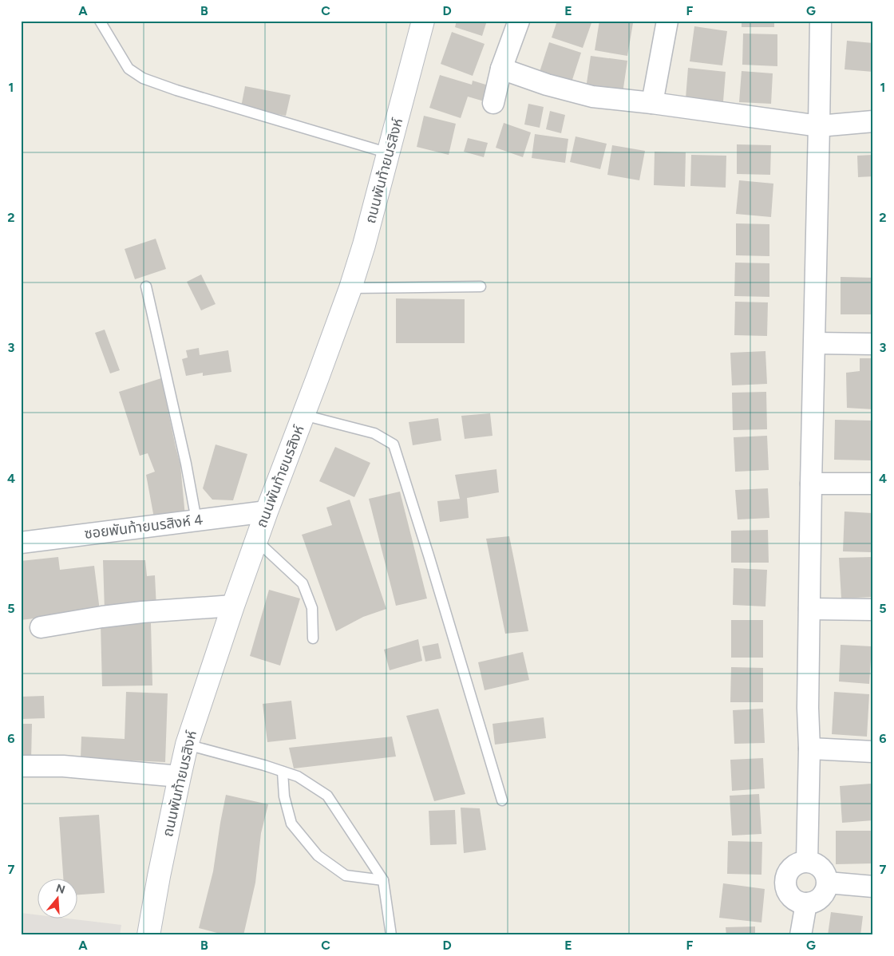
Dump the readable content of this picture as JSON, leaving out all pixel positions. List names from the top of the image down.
{
  "streets": {
    "street": ["ถนนพันท้ายนรสิงห์", "ซอยพันท้ายนรสิงห์ 4"]
  },
  "crossings": [
    ["ถนนพันท้ายนรสิงห์", "ซอยพันท้ายนรสิงห์ 4"]
  ],
  "north": "top",
  "grid": {
    "columns": [
      "A",
      "B",
      "C",
      "D",
      "E",
      "F",
      "G"
    ],
    "rows": [
      "1",
      "2",
      "3",
      "4",
      "5",
      "6",
      "7"
    ]
  }
}
